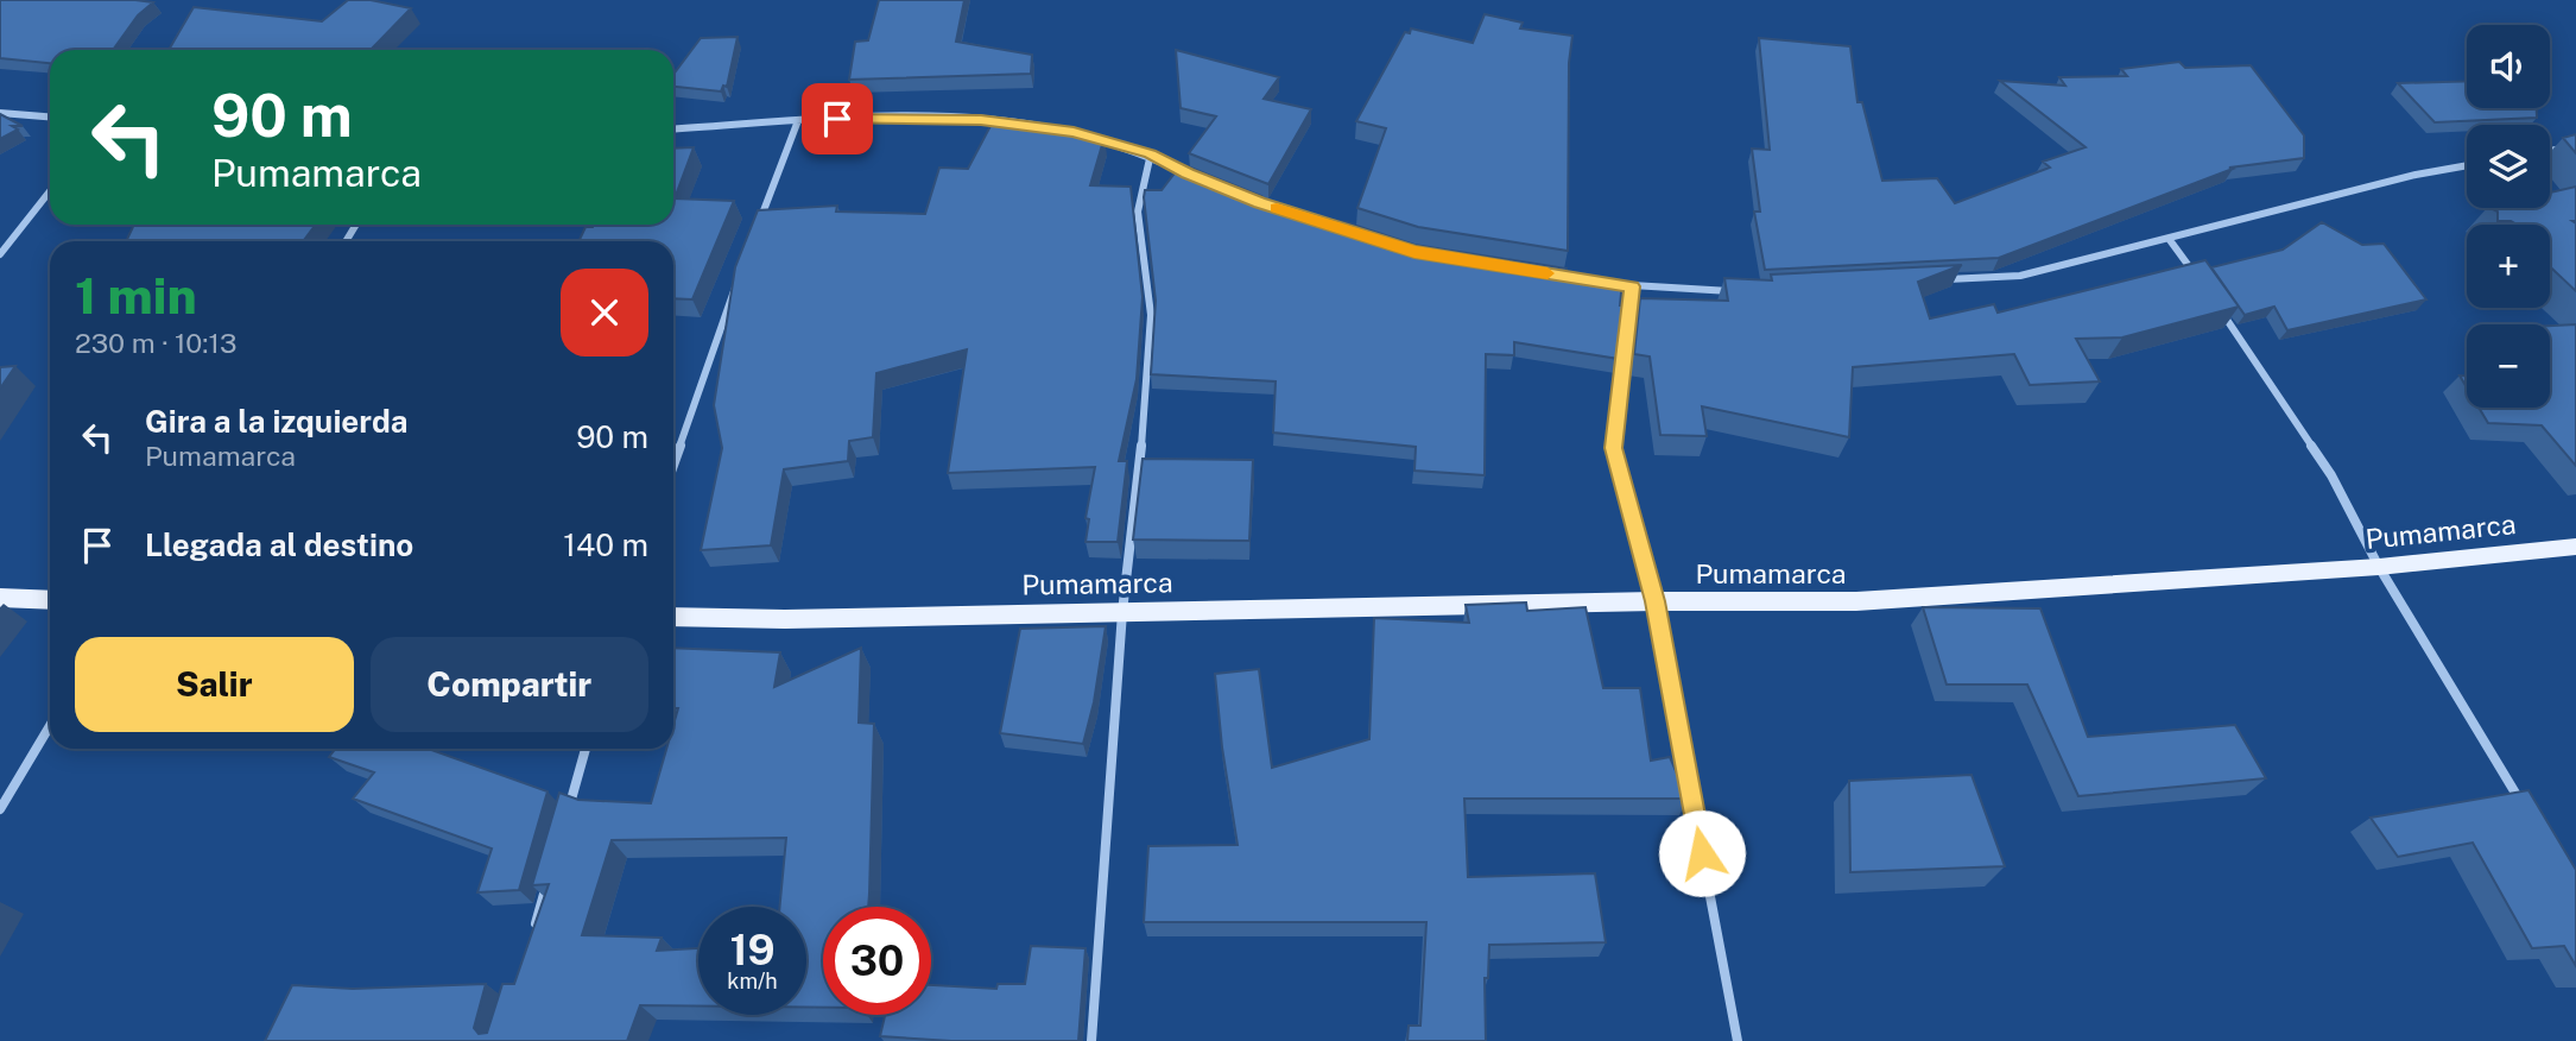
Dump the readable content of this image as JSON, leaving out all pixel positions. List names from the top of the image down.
{
  "streets": {
    "main road": ["Pumamarca"]
  },
  "page": {
    "map_buttons": ["+", "−"],
    "turn": ["90 m", "Pumamarca"],
    "heading": ["1 min", "230 m · 10:13"],
    "list": [
      {
        "name": "Gira a la izquierda",
        "note": "Pumamarca",
        "value": "90 m"
      },
      {
        "name": "Llegada al destino",
        "value": "140 m"
      }
    ],
    "buttons": ["Salir", "Compartir"],
    "speed": "19 km/h",
    "limit": "30"
  }
}
